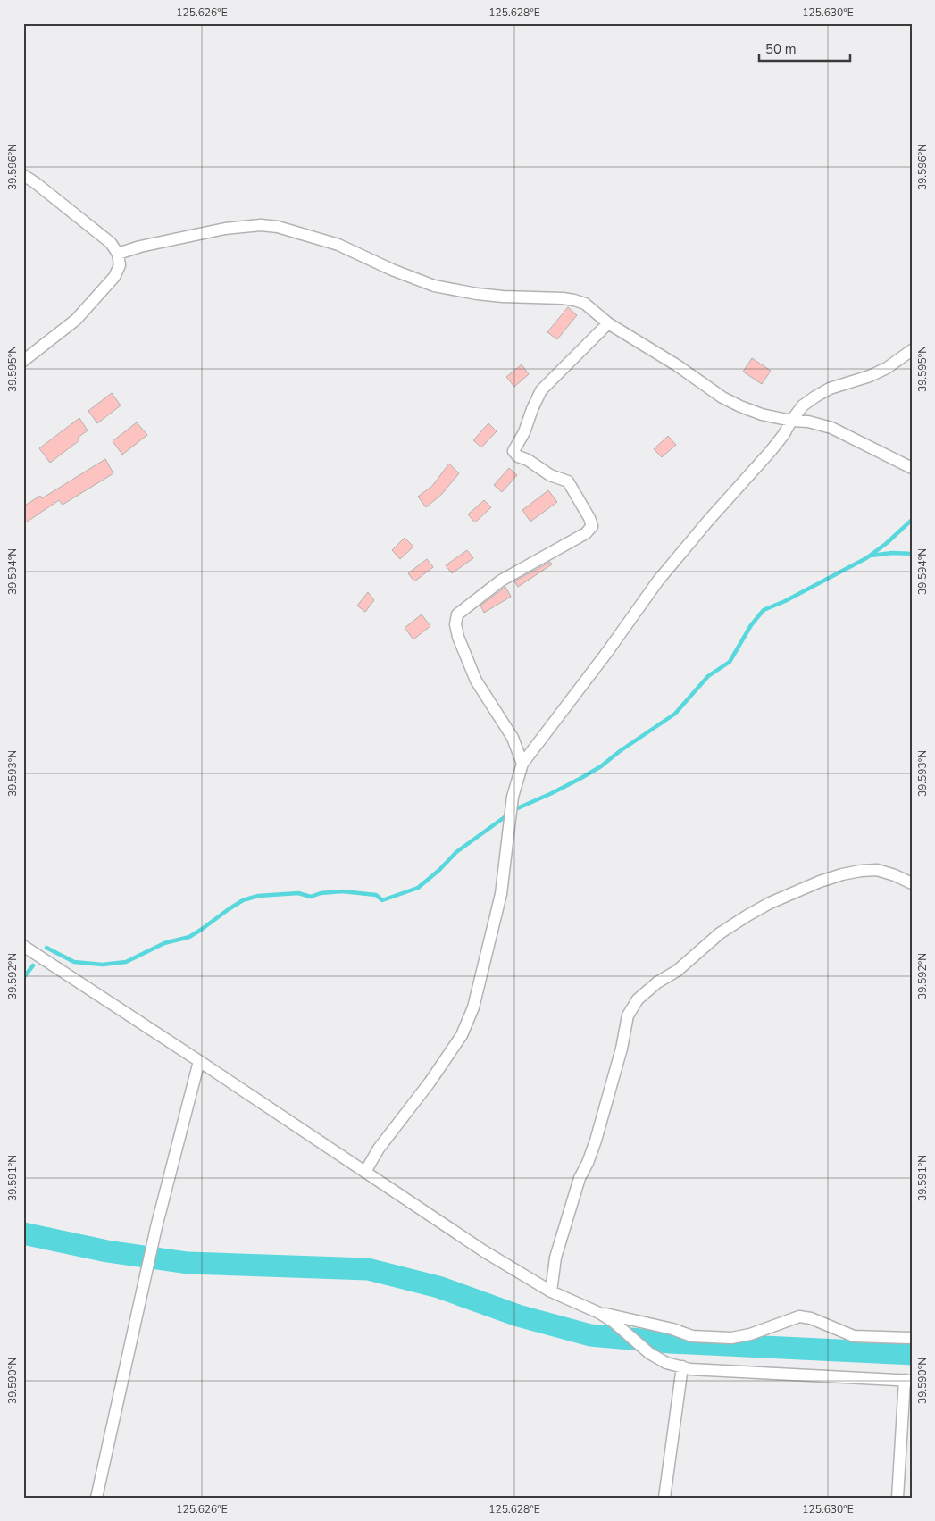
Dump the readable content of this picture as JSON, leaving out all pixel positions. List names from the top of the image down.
{
  "scale_bar": "50 m",
  "coordinates": [
    "125.626°E",
    "125.628°E",
    "125.630°E",
    "39.596°N",
    "39.595°N",
    "39.594°N",
    "39.593°N",
    "39.592°N",
    "39.591°N",
    "39.590°N"
  ]
}
